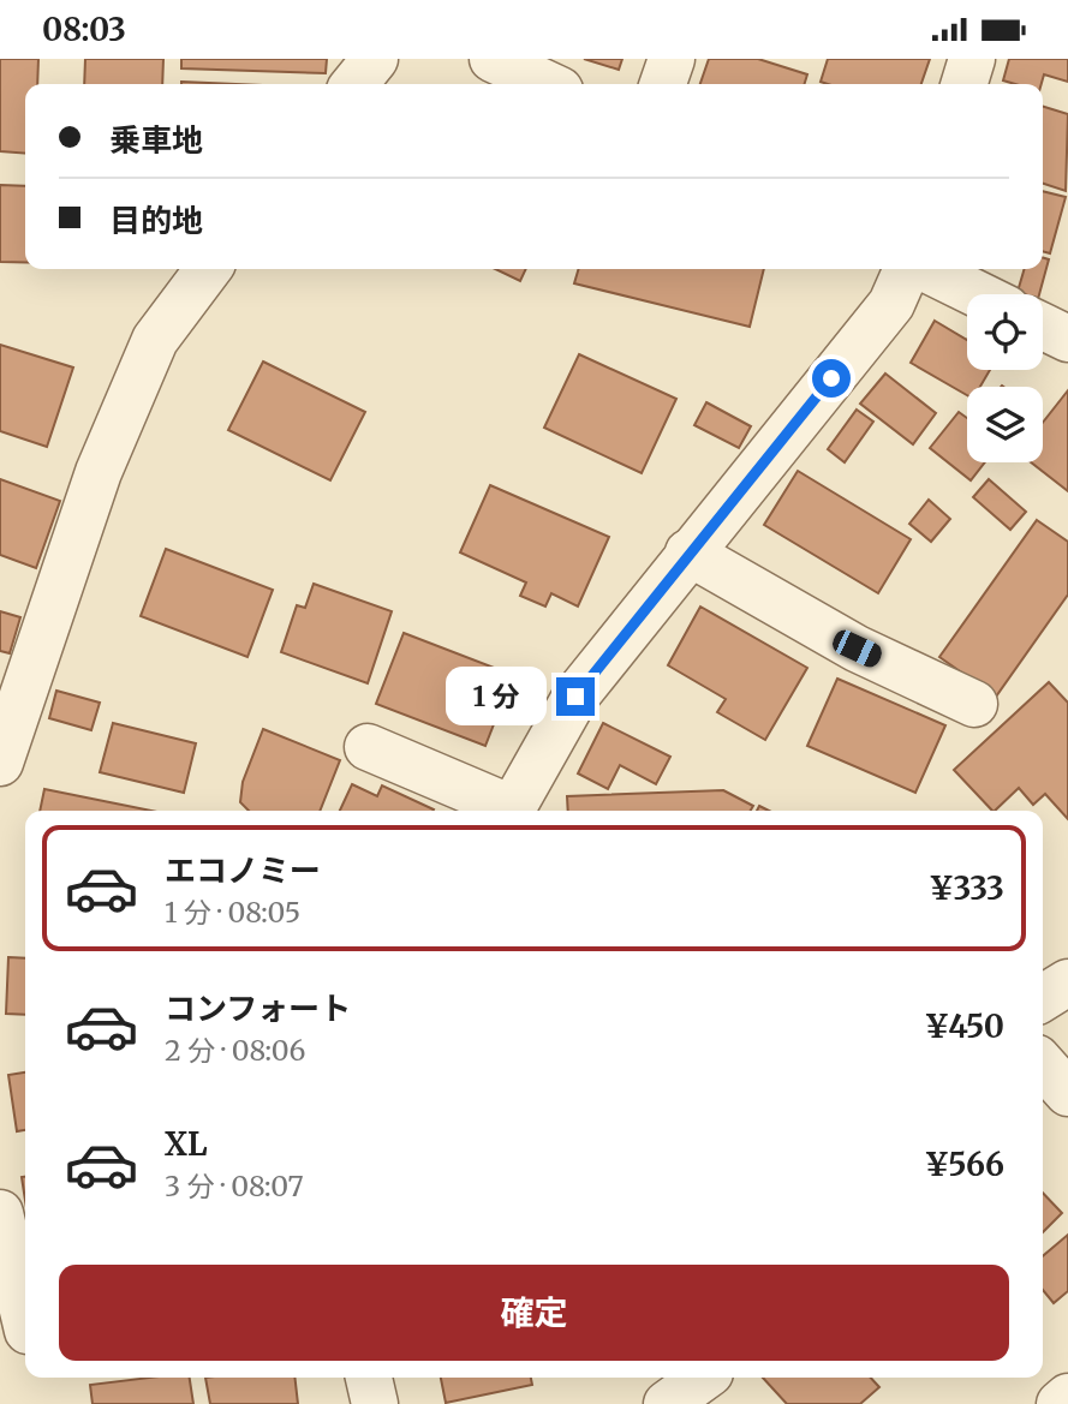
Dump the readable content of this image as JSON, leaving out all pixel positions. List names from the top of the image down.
{
  "page": {
    "status": "08:03",
    "banner": ["乗車地", "目的地"],
    "bubble": "1 分",
    "list": [
      {
        "name": "エコノミー",
        "note": "1 分 · 08:05",
        "value": "¥333"
      },
      {
        "name": "コンフォート",
        "note": "2 分 · 08:06",
        "value": "¥450"
      },
      {
        "name": "XL",
        "note": "3 分 · 08:07",
        "value": "¥566"
      }
    ],
    "buttons": "確定"
  }
}
